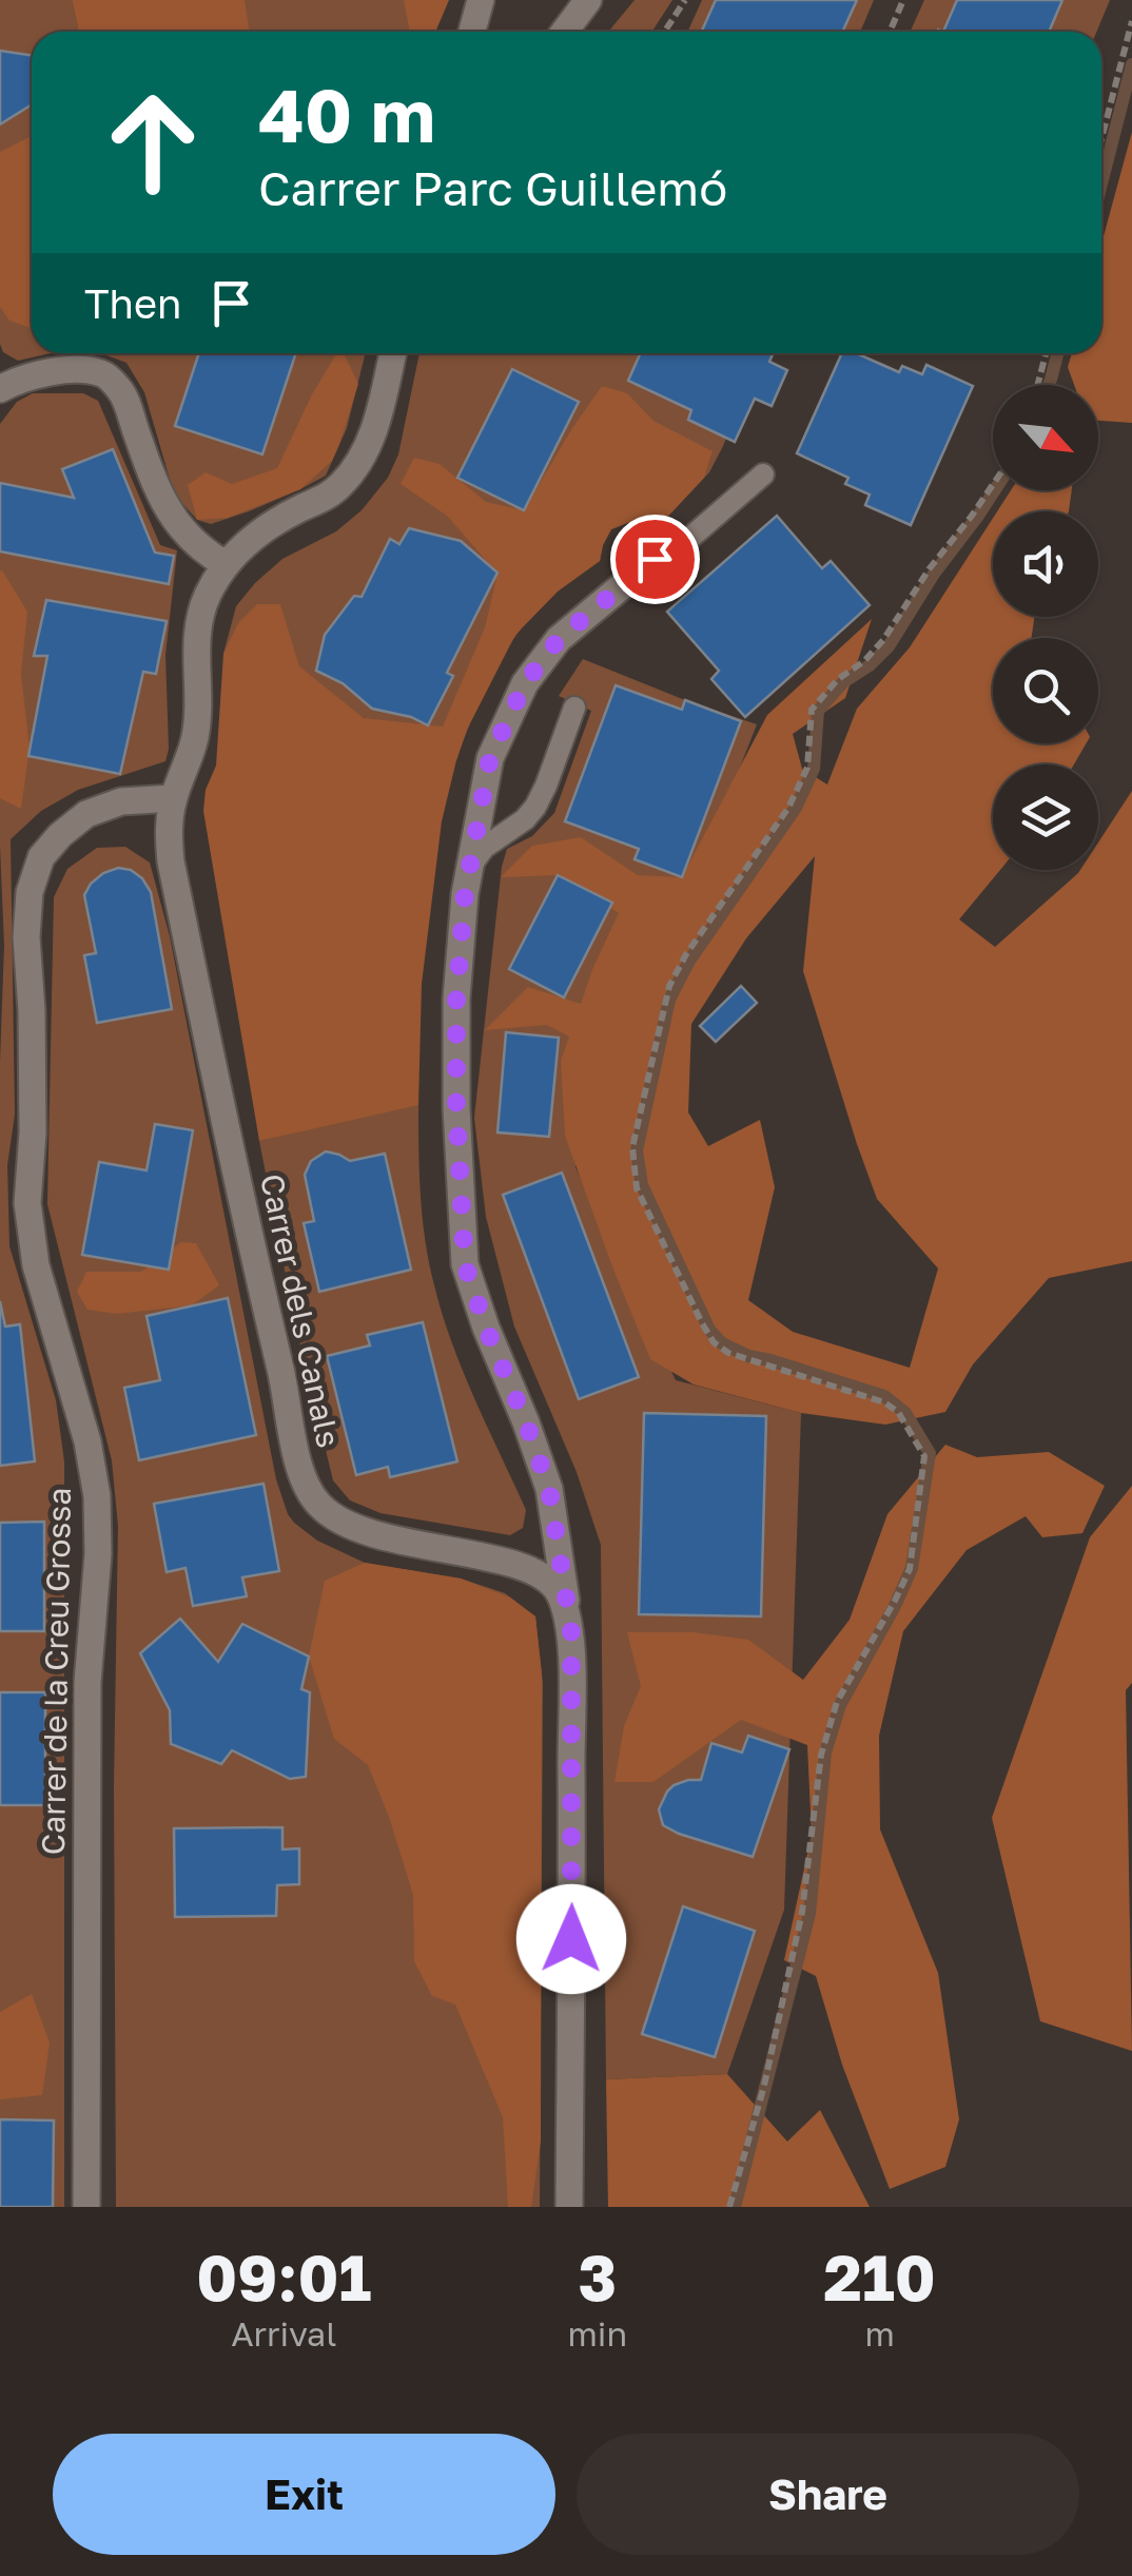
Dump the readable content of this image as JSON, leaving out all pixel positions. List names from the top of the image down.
{
  "streets": {
    "street": ["Carrer dels Canals", "Carrer de la Creu Grossa"]
  },
  "crossings": [
    ["Carrer dels Canals", "Carrer de la Creu Grossa"]
  ],
  "north": "bottom right",
  "page": {
    "turn": ["40 m", "Carrer Parc Guillemó"],
    "then": "Then",
    "eta": [
      "09:01",
      "Arrival",
      "3",
      "min",
      "210",
      "m"
    ],
    "buttons": ["Exit", "Share"]
  }
}
